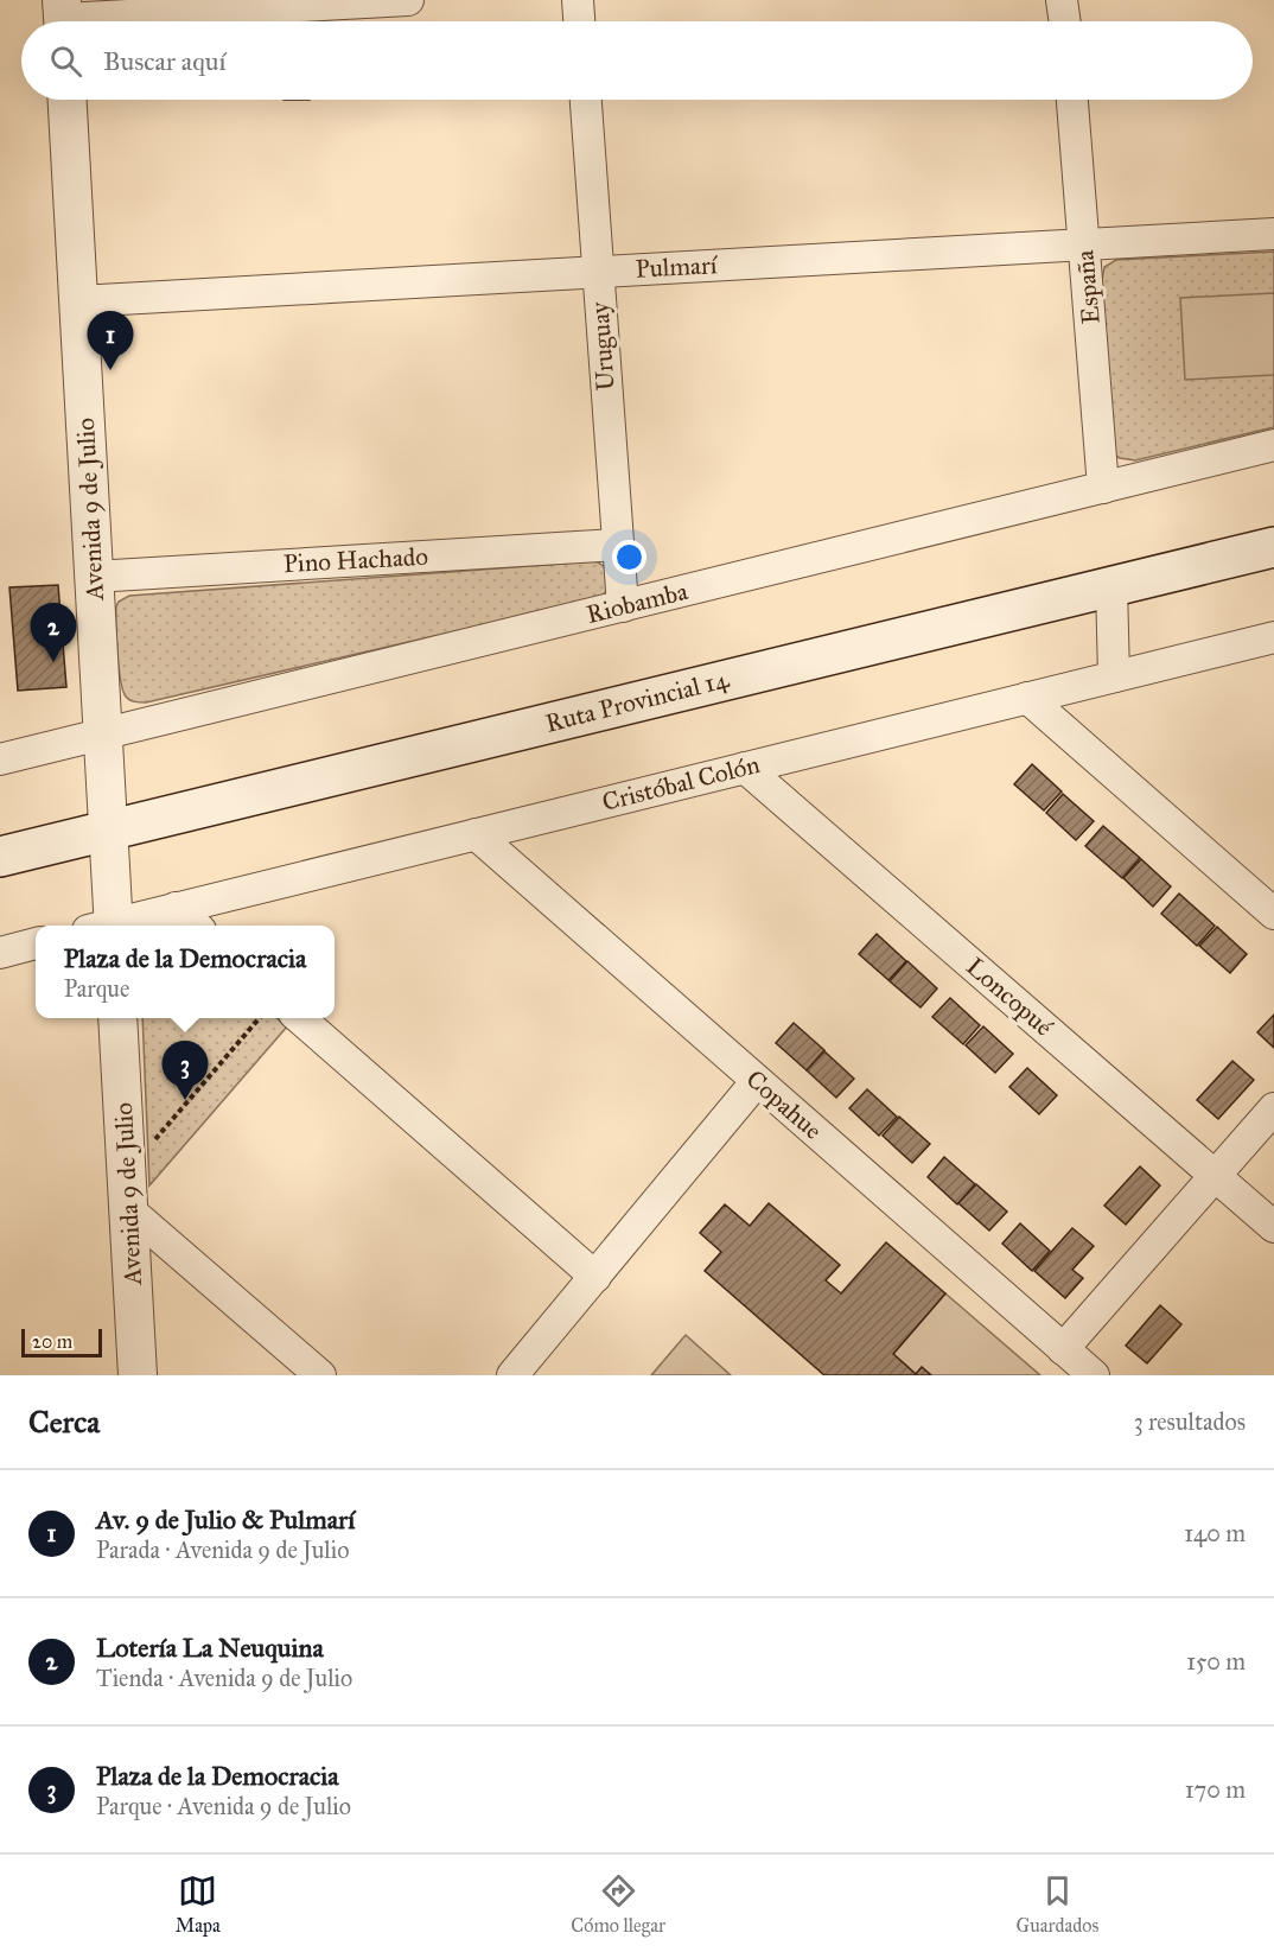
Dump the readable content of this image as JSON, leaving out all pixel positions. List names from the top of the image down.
{
  "streets": {
    "main road": ["Ruta Provincial 14"],
    "street": [
      "Pulmarí",
      "España",
      "Uruguay",
      "Avenida 9 de Julio",
      "Pino Hachado",
      "Riobamba",
      "Cristóbal Colón",
      "Loncopué",
      "Copahue"
    ]
  },
  "crossings": [
    ["Pulmarí", "España"],
    ["Pulmarí", "Uruguay"],
    ["Pulmarí", "Avenida 9 de Julio"],
    ["España", "Riobamba"],
    ["Uruguay", "Pino Hachado"],
    ["Uruguay", "Riobamba"],
    ["Avenida 9 de Julio", "Pino Hachado"],
    ["Avenida 9 de Julio", "Riobamba"],
    ["Avenida 9 de Julio", "Ruta Provincial 14"],
    ["Cristóbal Colón", "Loncopué"],
    ["Cristóbal Colón", "Copahue"]
  ],
  "scale_bar": "20 m",
  "page": {
    "search": "Buscar aquí",
    "pins": ["1", "2", "3"],
    "popup": ["Plaza de la Democracia", "Parque"],
    "scale": "20 m",
    "heading": ["Cerca", "3 resultados"],
    "list": [
      {
        "mark": "1",
        "name": "Av. 9 de Julio & Pulmarí",
        "note": "Parada · Avenida 9 de Julio",
        "value": "140 m"
      },
      {
        "mark": "2",
        "name": "Lotería La Neuquina",
        "note": "Tienda · Avenida 9 de Julio",
        "value": "150 m"
      },
      {
        "mark": "3",
        "name": "Plaza de la Democracia",
        "note": "Parque · Avenida 9 de Julio",
        "value": "170 m"
      }
    ],
    "nav": ["Mapa", "Cómo llegar", "Guardados"]
  }
}
